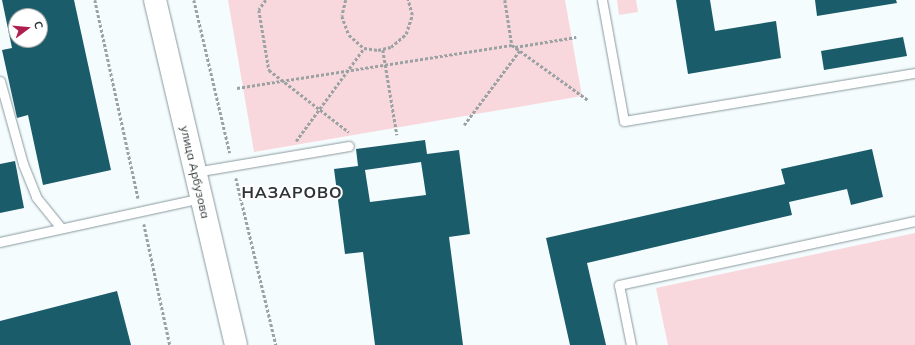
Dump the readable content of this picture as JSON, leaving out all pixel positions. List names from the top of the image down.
{
  "streets": {
    "street": ["улица Арбузова"]
  },
  "districts": ["НАЗАРОВО"],
  "north": "right"
}
